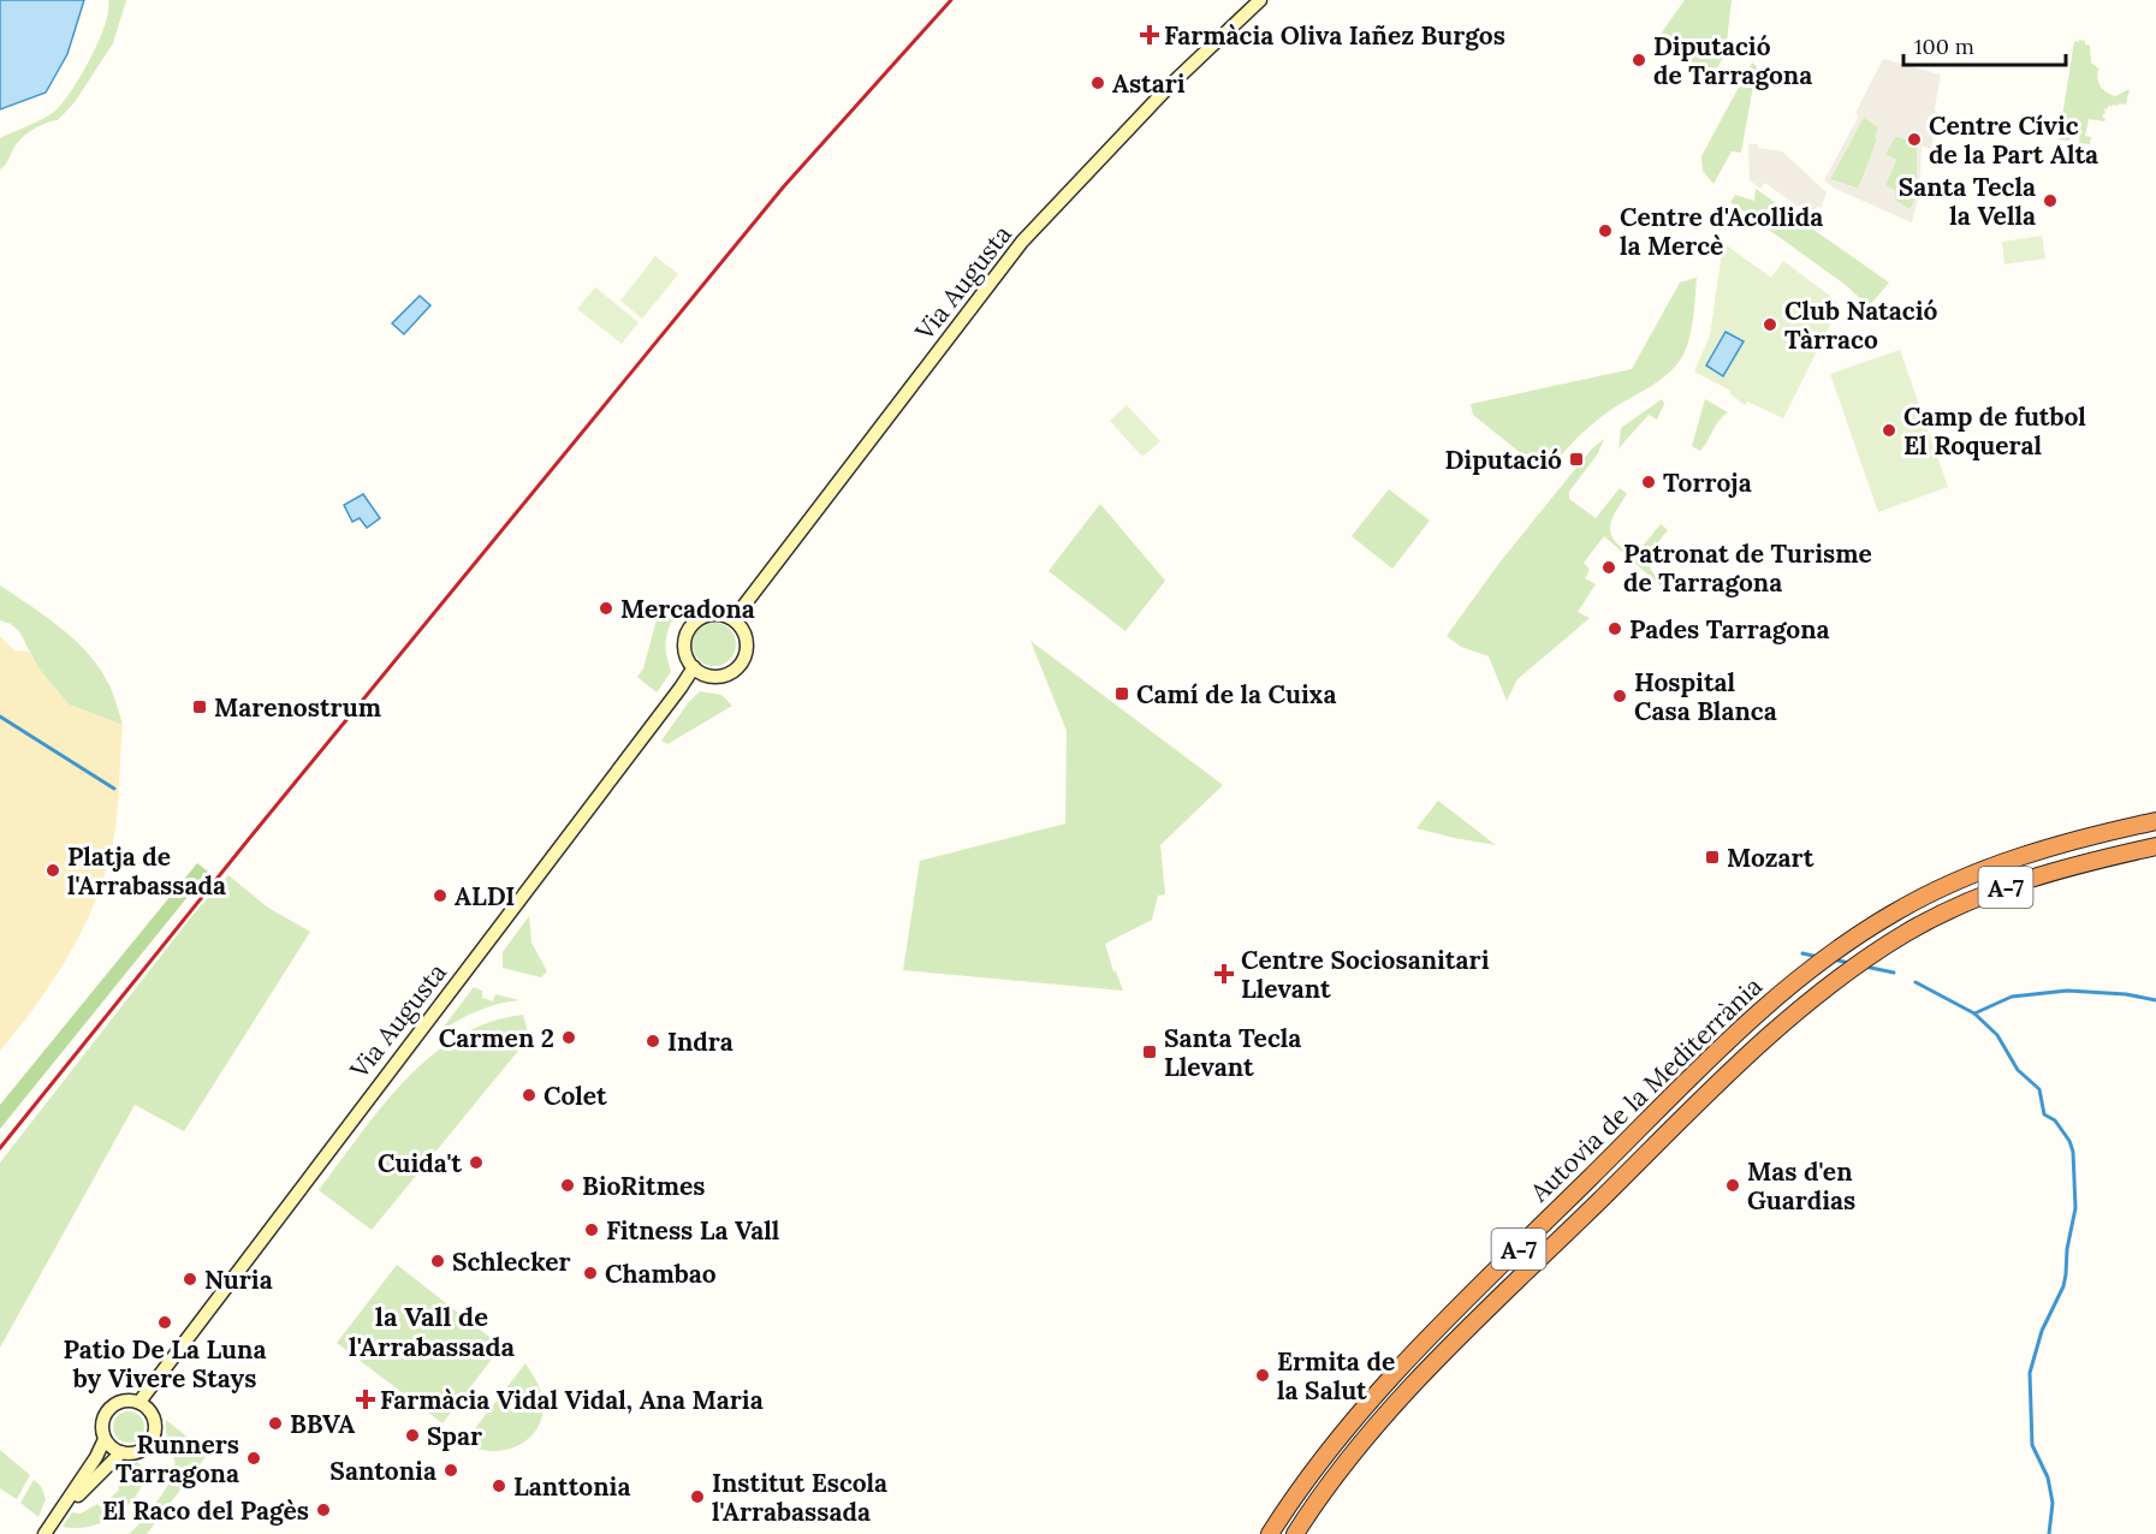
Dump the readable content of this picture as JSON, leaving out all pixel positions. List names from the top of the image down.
{
  "streets": {
    "highway": ["A-7", "Autovia de la Mediterrània"],
    "main road": ["Via Augusta"]
  },
  "districts": ["la Vall de l'Arrabassada"],
  "places": {
    "health": ["Farmàcia Oliva Iañez Burgos", "Centre Sociosanitari Llevant", "Farmàcia Vidal Vidal, Ana Maria"],
    "other": [
      "Diputació de Tarragona",
      "Astari",
      "Centre Cívic de la Part Alta",
      "Santa Tecla la Vella",
      "Centre d'Acollida la Mercè",
      "Club Natació Tàrraco",
      "Camp de futbol El Roqueral",
      "Torroja",
      "Patronat de Turisme de Tarragona",
      "Mercadona",
      "Pades Tarragona",
      "Hospital Casa Blanca",
      "Platja de l'Arrabassada",
      "ALDI",
      "Carmen 2",
      "Indra",
      "Colet",
      "Cuida't",
      "BioRitmes",
      "Mas d'en Guardias",
      "Fitness La Vall",
      "Schlecker",
      "Chambao",
      "Nuria",
      "Patio De La Luna by Vivere Stays",
      "Ermita de la Salut",
      "BBVA",
      "Spar",
      "Runners Tarragona",
      "Santonia",
      "Lanttonia",
      "Institut Escola l'Arrabassada",
      "El Raco del Pagès"
    ],
    "transit": [
      "Diputació",
      "Camí de la Cuixa",
      "Marenostrum",
      "Mozart",
      "Santa Tecla Llevant"
    ]
  },
  "scale_bar": "100 m"
}
